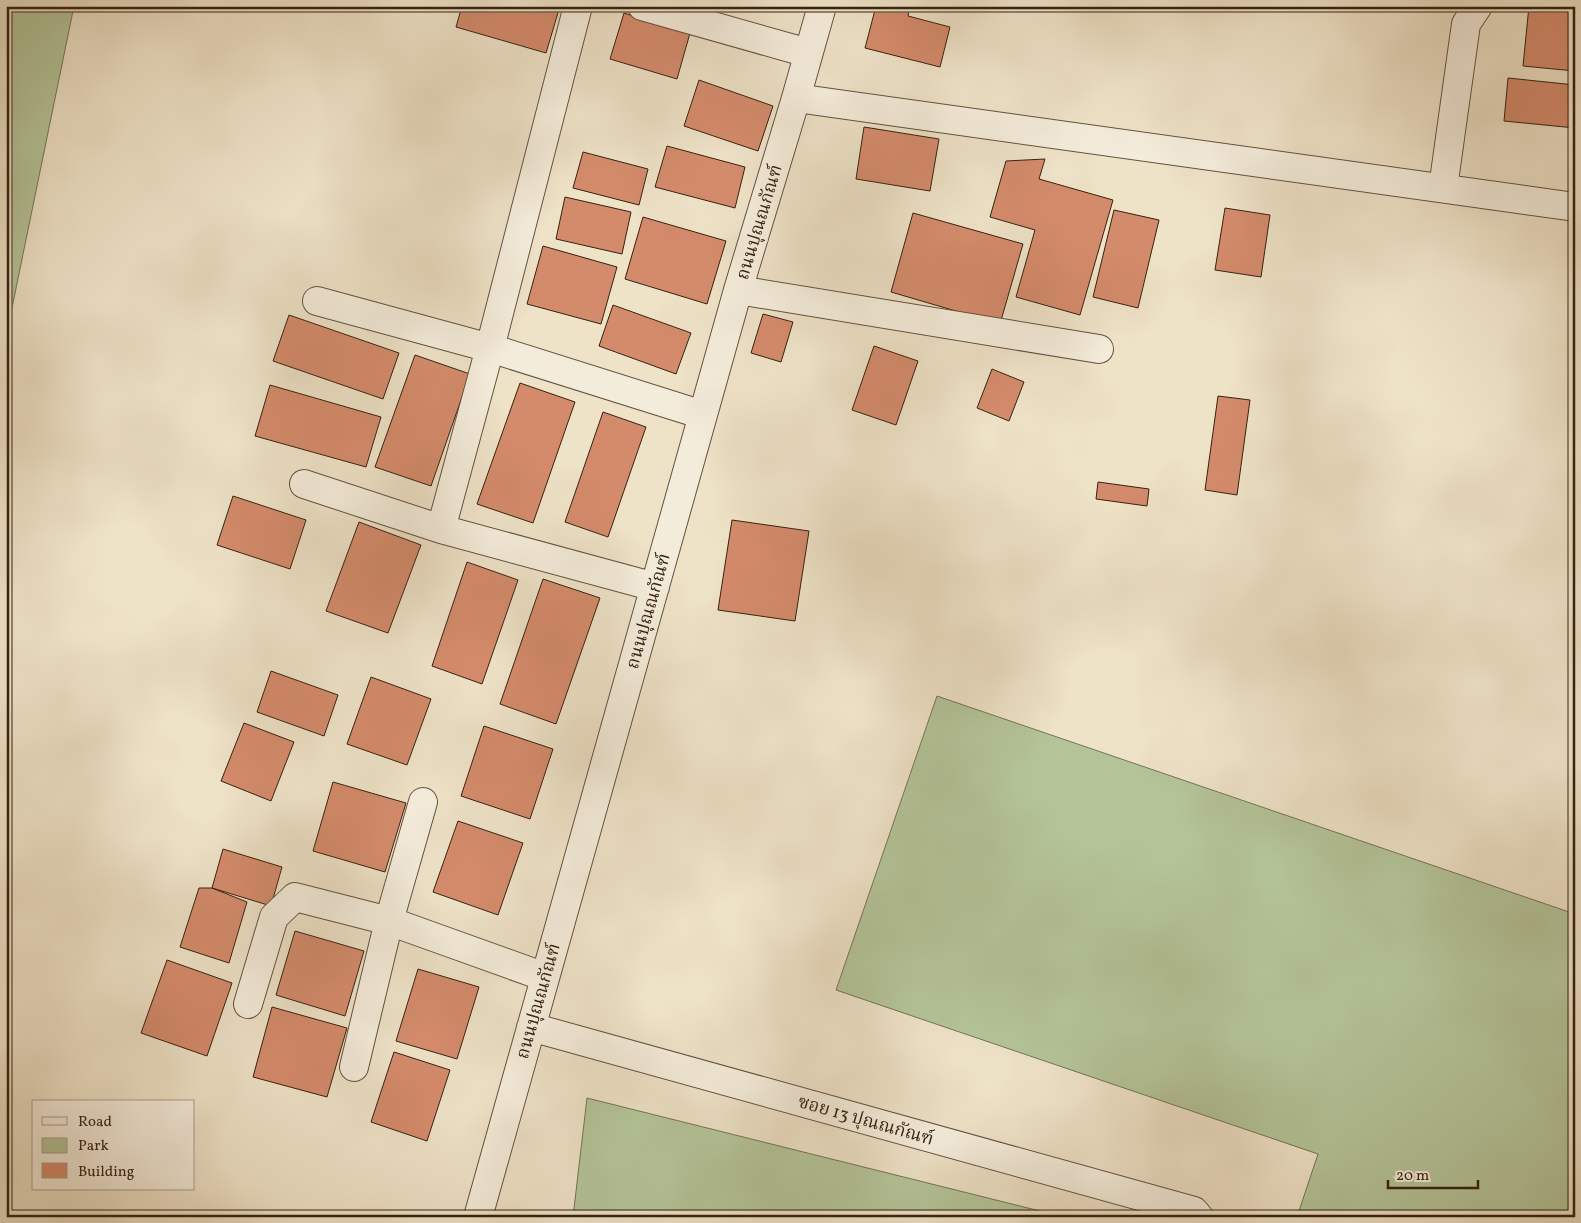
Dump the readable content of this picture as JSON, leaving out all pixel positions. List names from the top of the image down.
{
  "streets": {
    "street": ["ถนนปุณณกัณฑ์", "ซอย 13 ปุณณกัณฑ์"]
  },
  "crossings": [
    ["ถนนปุณณกัณฑ์", "ซอย 13 ปุณณกัณฑ์"]
  ],
  "legend": ["Road", "Park", "Building"],
  "scale_bar": "20 m"
}
